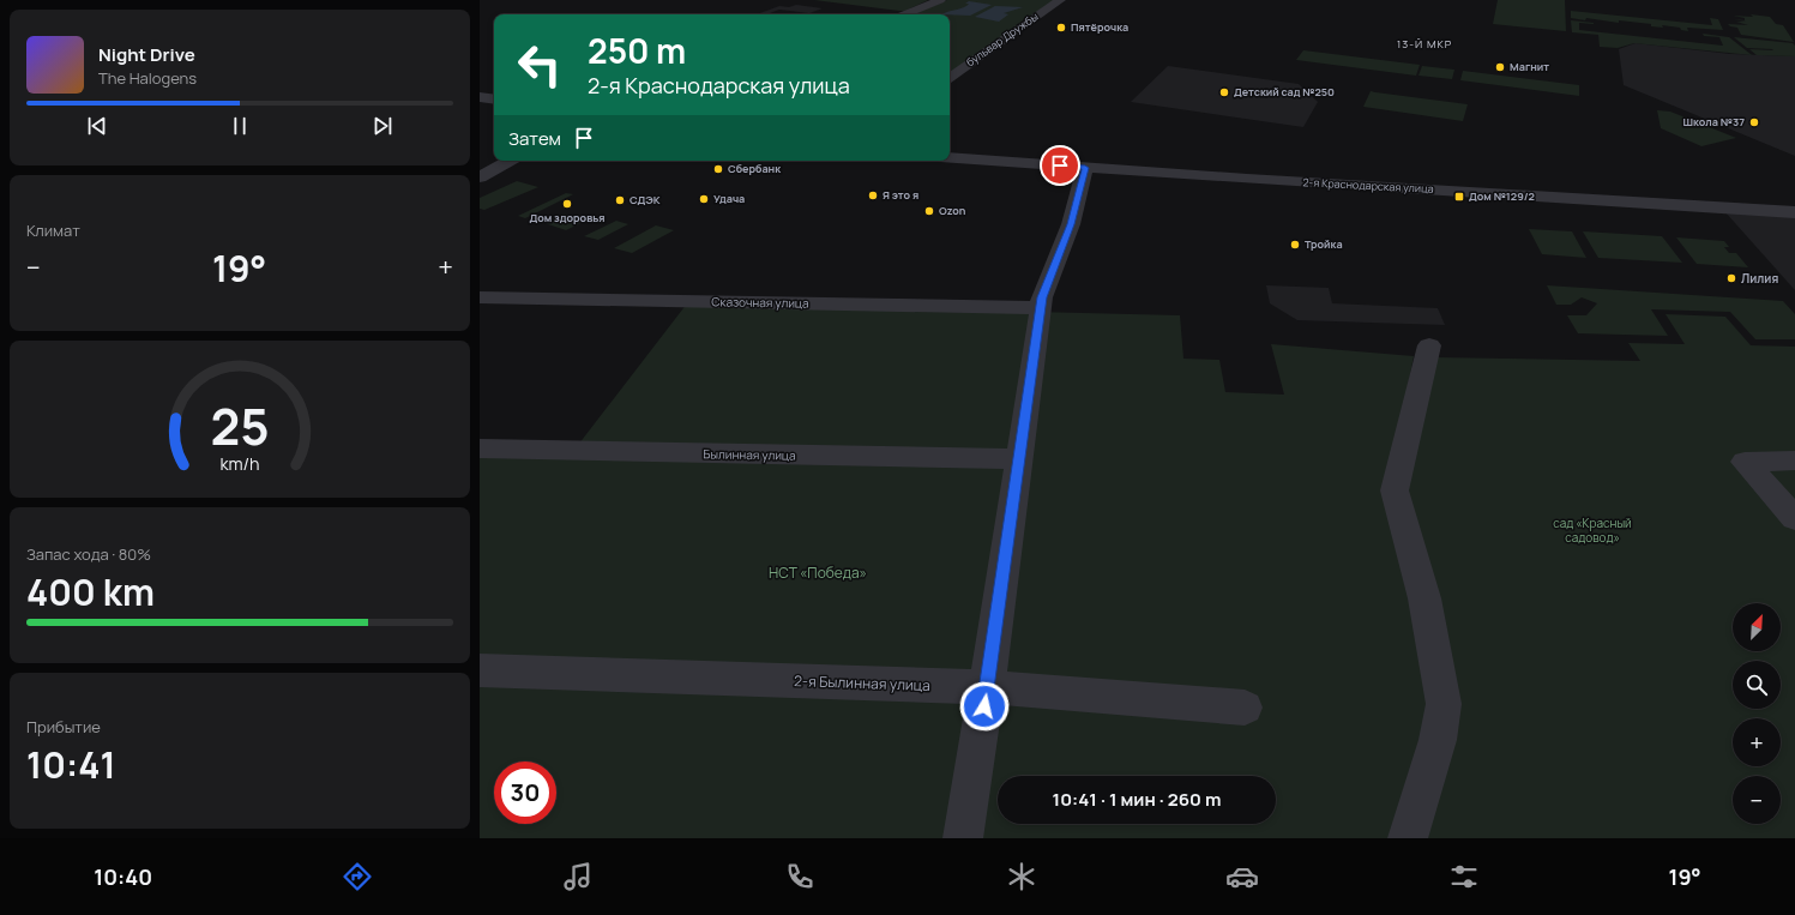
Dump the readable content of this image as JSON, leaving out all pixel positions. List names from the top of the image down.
{
  "streets": {
    "street": [
      "бульвар Дружбы",
      "2-я Краснодарская улица",
      "Сказочная улица",
      "Былинная улица",
      "2-я Былинная улица"
    ]
  },
  "districts": ["13-Й МКР"],
  "parks": ["сад «Красный садовод»", "НСТ «Победа»"],
  "places": {
    "other": [
      "Пятёрочка",
      "Магнит",
      "Детский сад №250",
      "Школа №37",
      "Сбербанк",
      "Я это я",
      "Удача",
      "СДЭК",
      "Дом здоровья",
      "Ozon",
      "Тройка",
      "Лилия"
    ],
    "transit": ["Дом №129/2"]
  },
  "north": "top right",
  "page": {
    "turn": ["250 m", "2-я Краснодарская улица"],
    "song": ["Night Drive", "The Halogens"],
    "then": "Затем",
    "tile": [
      "Климат",
      ["Запас хода · 80%", "400 km"],
      ["Прибытие", "10:41"]
    ],
    "heat": ["−", "19°", "+"],
    "map_buttons": ["+", "−"],
    "limit": "30",
    "trip": "10:41 · 1 мин · 260 m",
    "tabs": ["10:40", "19°"],
    "gauge": ["25", "km/h"]
  }
}
